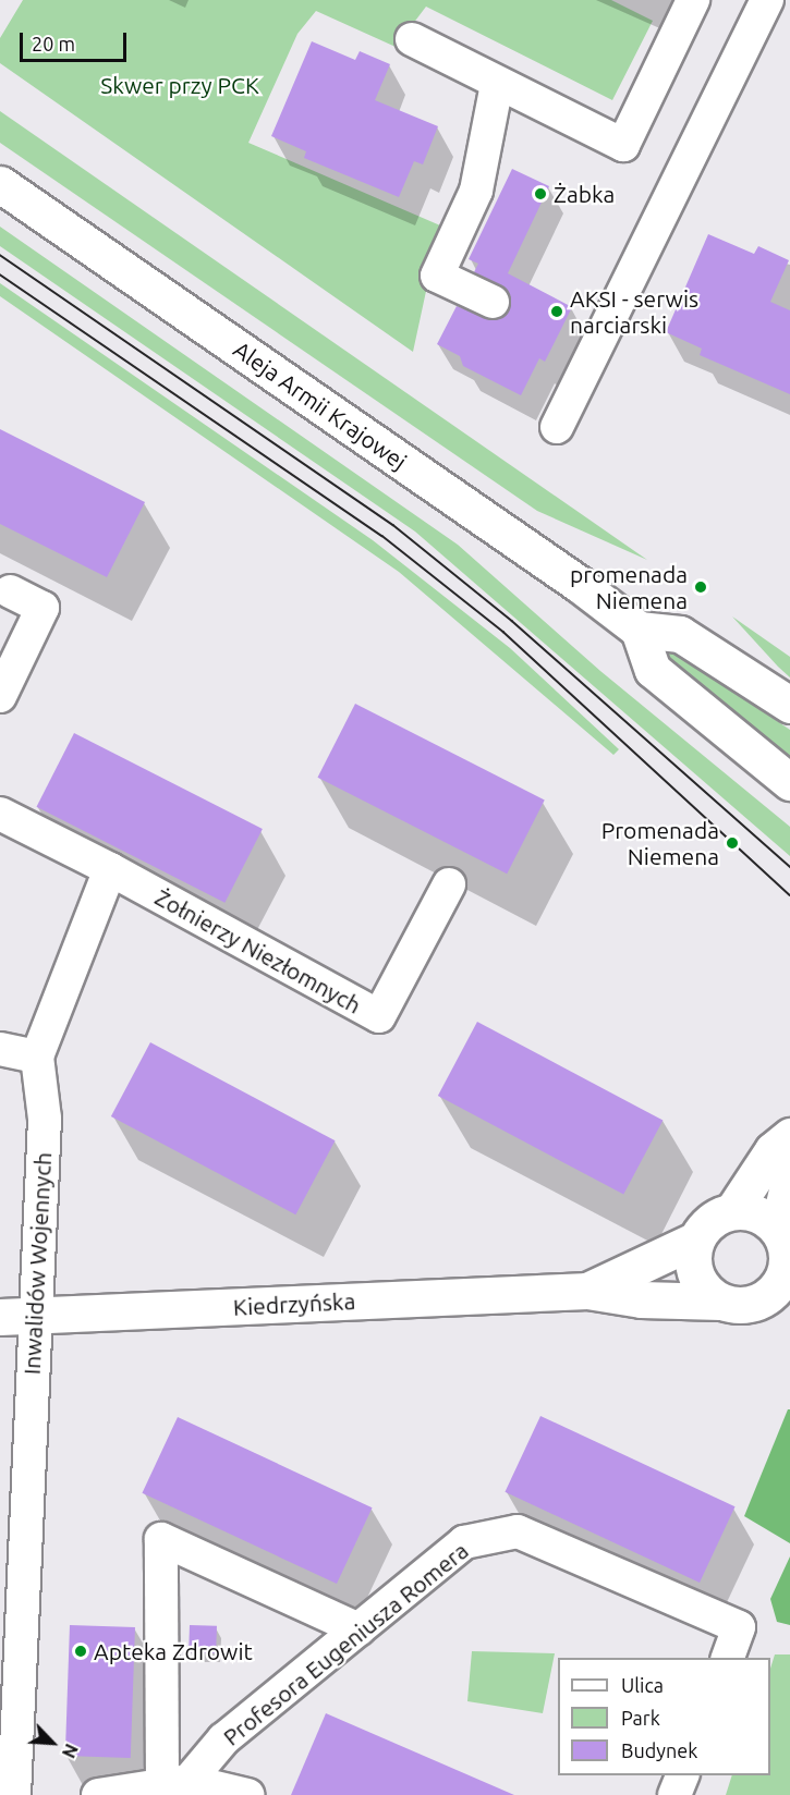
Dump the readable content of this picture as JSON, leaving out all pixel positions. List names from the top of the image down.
{
  "streets": {
    "street": [
      "Aleja Armii Krajowej",
      "Żołnierzy Niezłomnych",
      "Inwalidów Wojennych",
      "Kiedrzyńska",
      "Profesora Eugeniusza Romera"
    ]
  },
  "crossings": [
    ["Żołnierzy Niezłomnych", "Inwalidów Wojennych"],
    ["Inwalidów Wojennych", "Kiedrzyńska"]
  ],
  "parks": ["Skwer przy PCK"],
  "places": [
    "Żabka",
    "AKSI - serwis narciarski",
    "promenada Niemena",
    "Promenada Niemena",
    "Apteka Zdrowit"
  ],
  "legend": ["Ulica", "Park", "Budynek"],
  "scale_bar": "20 m",
  "north": "bottom right"
}
